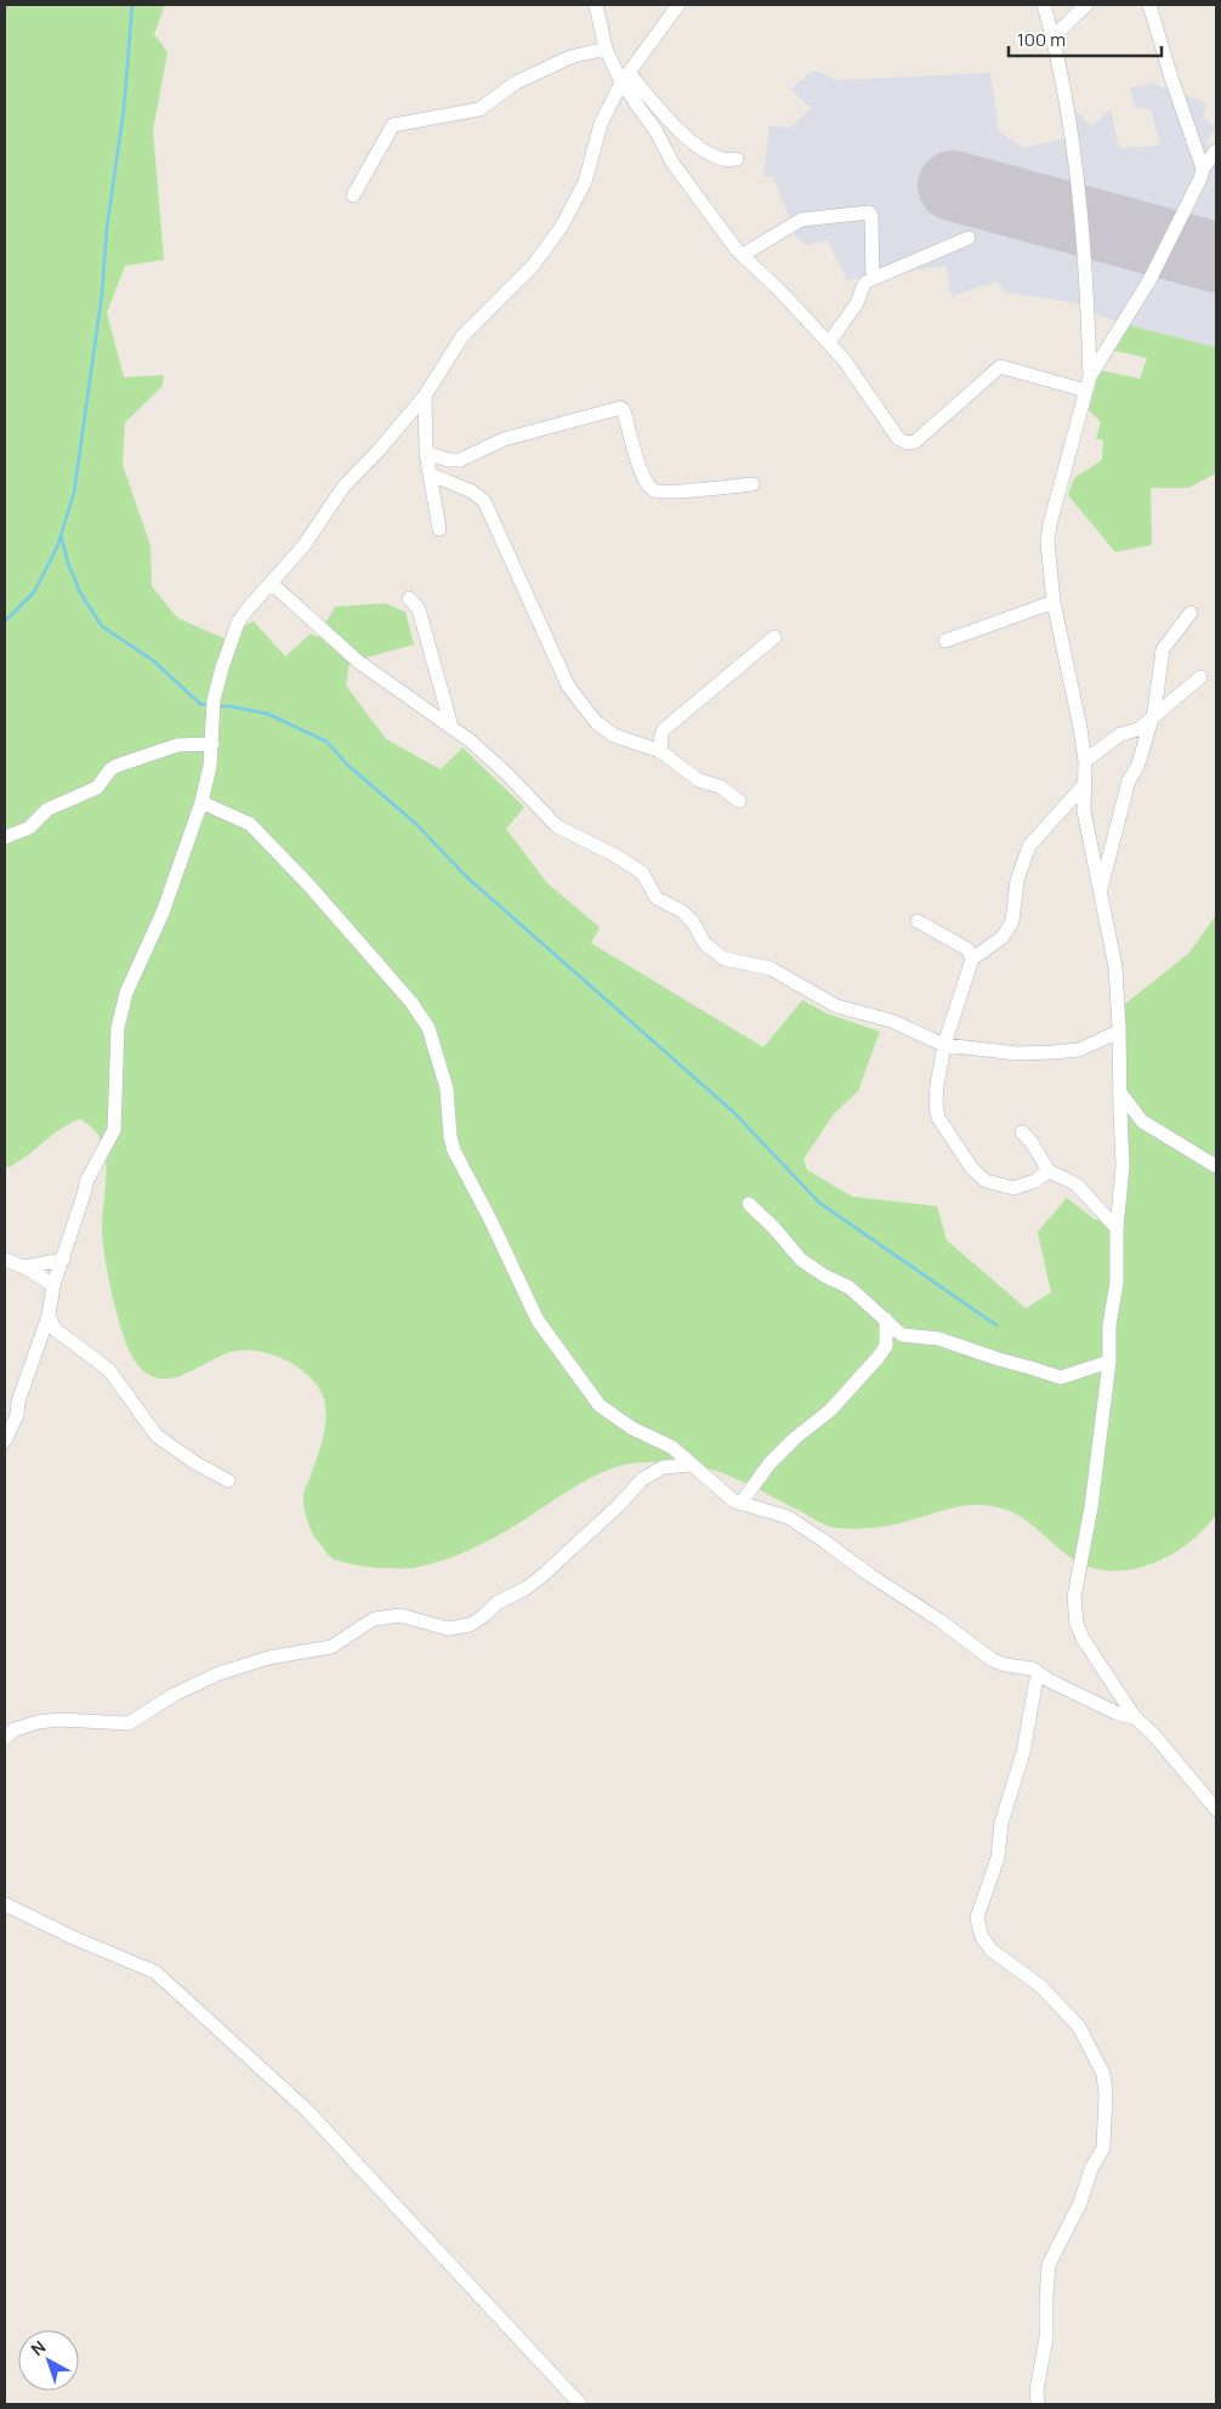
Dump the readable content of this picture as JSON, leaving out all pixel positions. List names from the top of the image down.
{
  "scale_bar": "100 m",
  "north": "top left"
}
